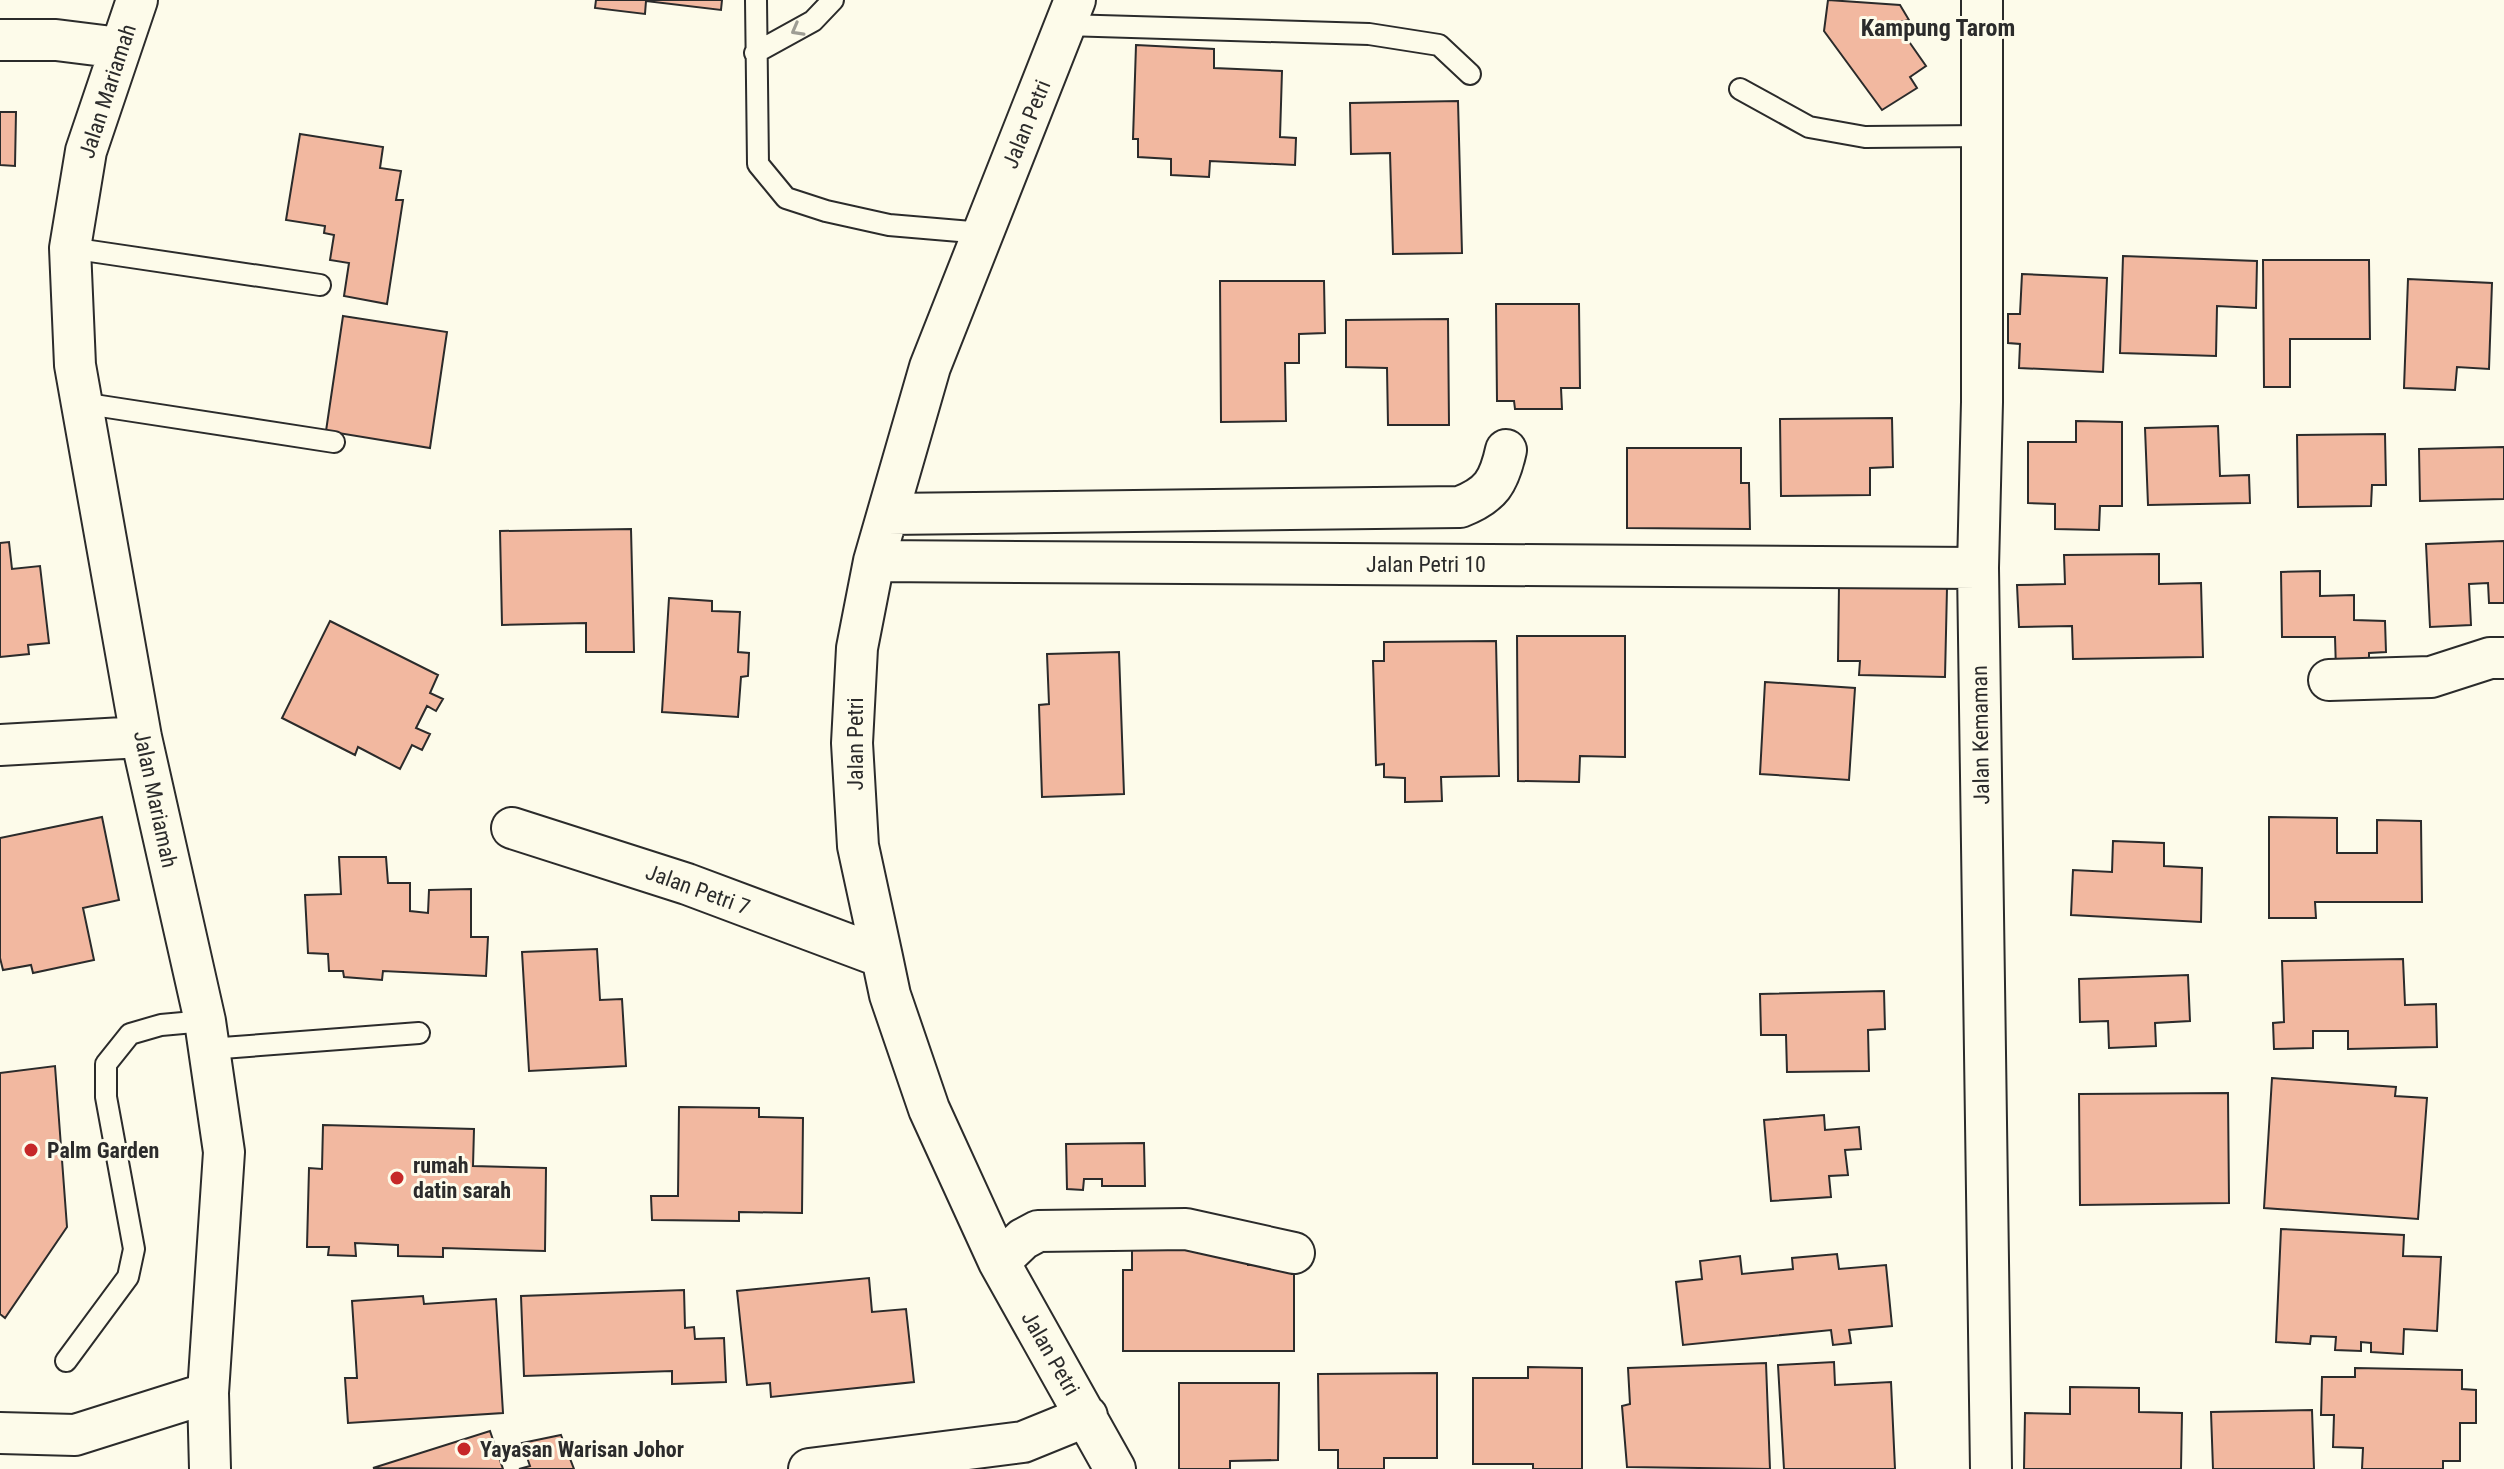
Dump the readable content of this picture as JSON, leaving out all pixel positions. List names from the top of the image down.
{
  "streets": {
    "street": [
      "Jalan Mariamah",
      "Jalan Petri",
      "Jalan Petri 10",
      "Jalan Kemaman",
      "Jalan Petri 7"
    ]
  },
  "crossings": [
    ["Jalan Petri", "Jalan Petri 10"],
    ["Jalan Petri", "Jalan Petri 7"],
    ["Jalan Petri 10", "Jalan Kemaman"]
  ],
  "districts": ["Kampung Tarom"],
  "places": ["Palm Garden", "rumah datin sarah", "Yayasan Warisan Johor"]
}
